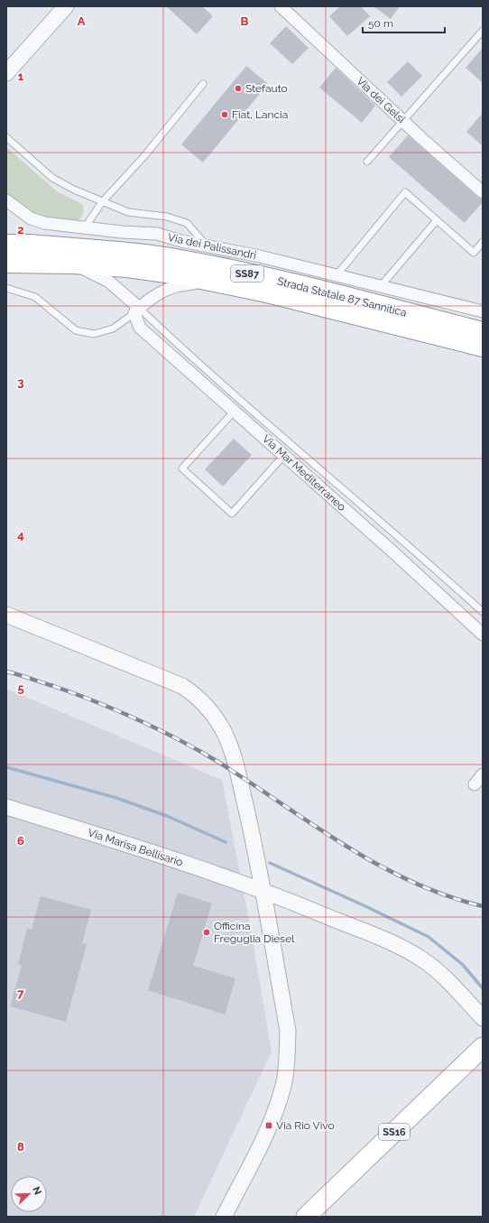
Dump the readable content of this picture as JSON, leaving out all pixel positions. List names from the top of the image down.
{
  "streets": {
    "highway": ["SS87", "Strada Statale 87 Sannitica"],
    "main road": ["SS16"],
    "street": [
      "Via dei Gelsi",
      "Via dei Palissandri",
      "Via Mar Mediterraneo",
      "Via Marisa Bellisario"
    ]
  },
  "places": {
    "other": ["Stefauto", "Fiat, Lancia", "Officina Freguglia Diesel"],
    "transit": ["Via Rio Vivo"]
  },
  "scale_bar": "50 m",
  "north": "top right",
  "grid": {
    "columns": ["A", "B"],
    "rows": [
      "1",
      "2",
      "3",
      "4",
      "5",
      "6",
      "7",
      "8"
    ]
  }
}
